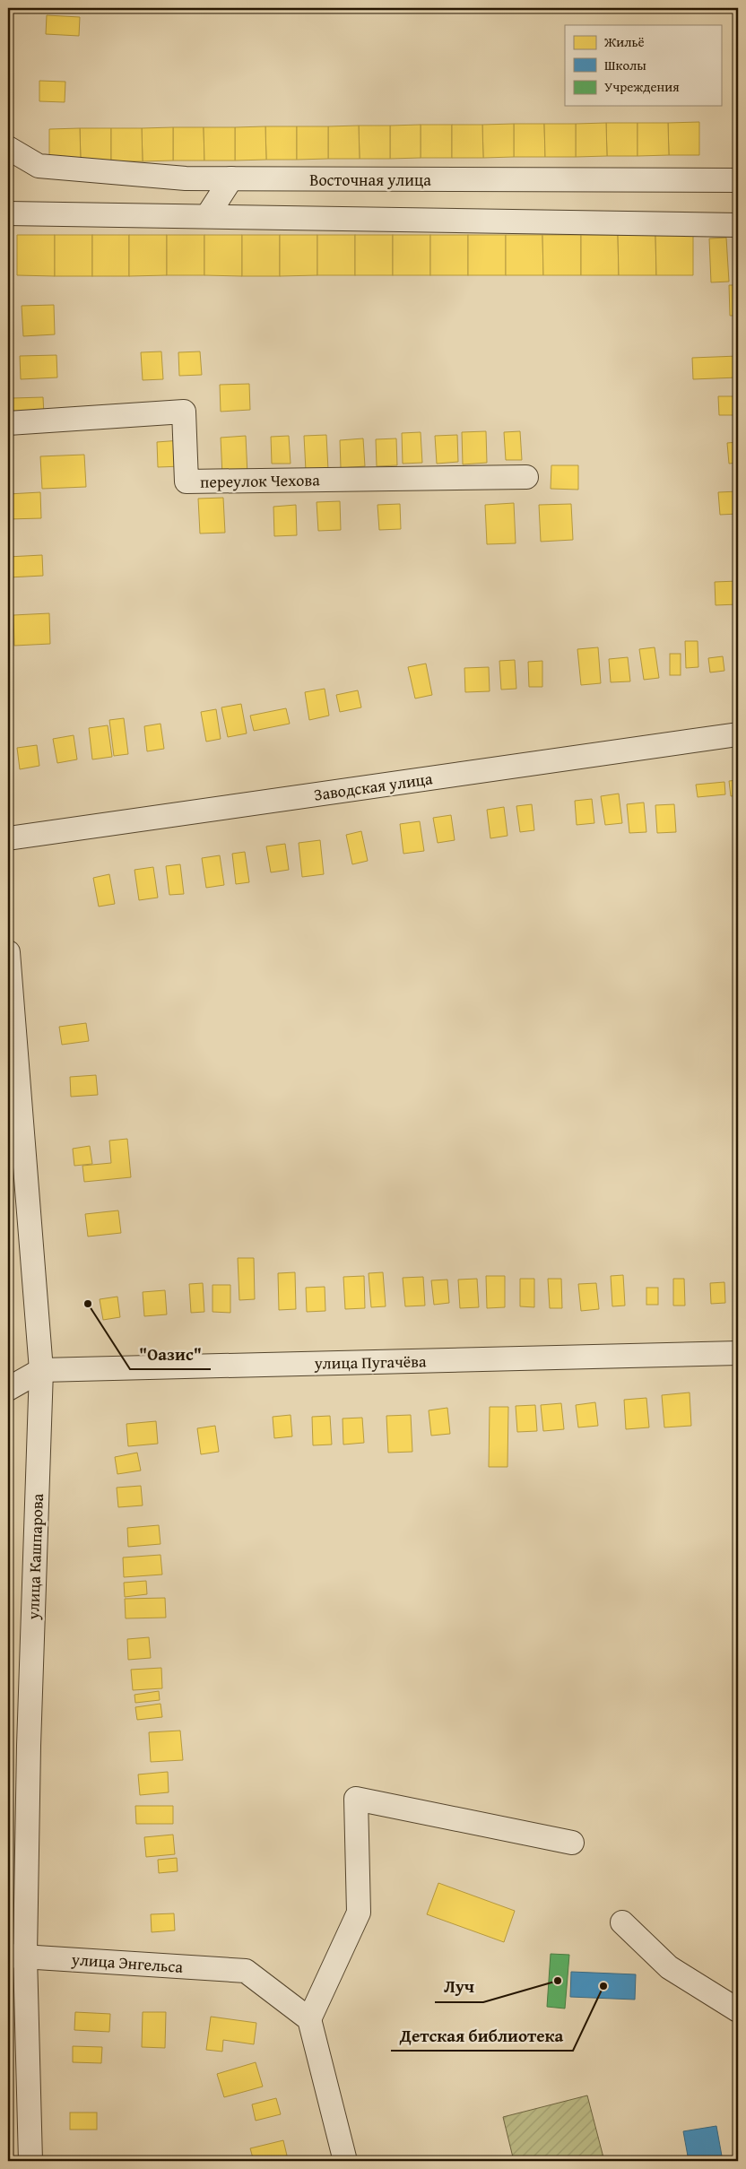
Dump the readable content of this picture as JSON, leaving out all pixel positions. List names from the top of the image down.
{
  "streets": {
    "street": [
      "Восточная улица",
      "переулок Чехова",
      "Заводская улица",
      "улица Пугачёва",
      "улица Кашпарова",
      "улица Энгельса"
    ]
  },
  "crossings": [
    ["улица Пугачёва", "улица Кашпарова"],
    ["улица Кашпарова", "улица Энгельса"]
  ],
  "places": ["\"Оазис\"", "Луч", "Детская библиотека"],
  "legend": ["Жильё", "Школы", "Учреждения"]
}
